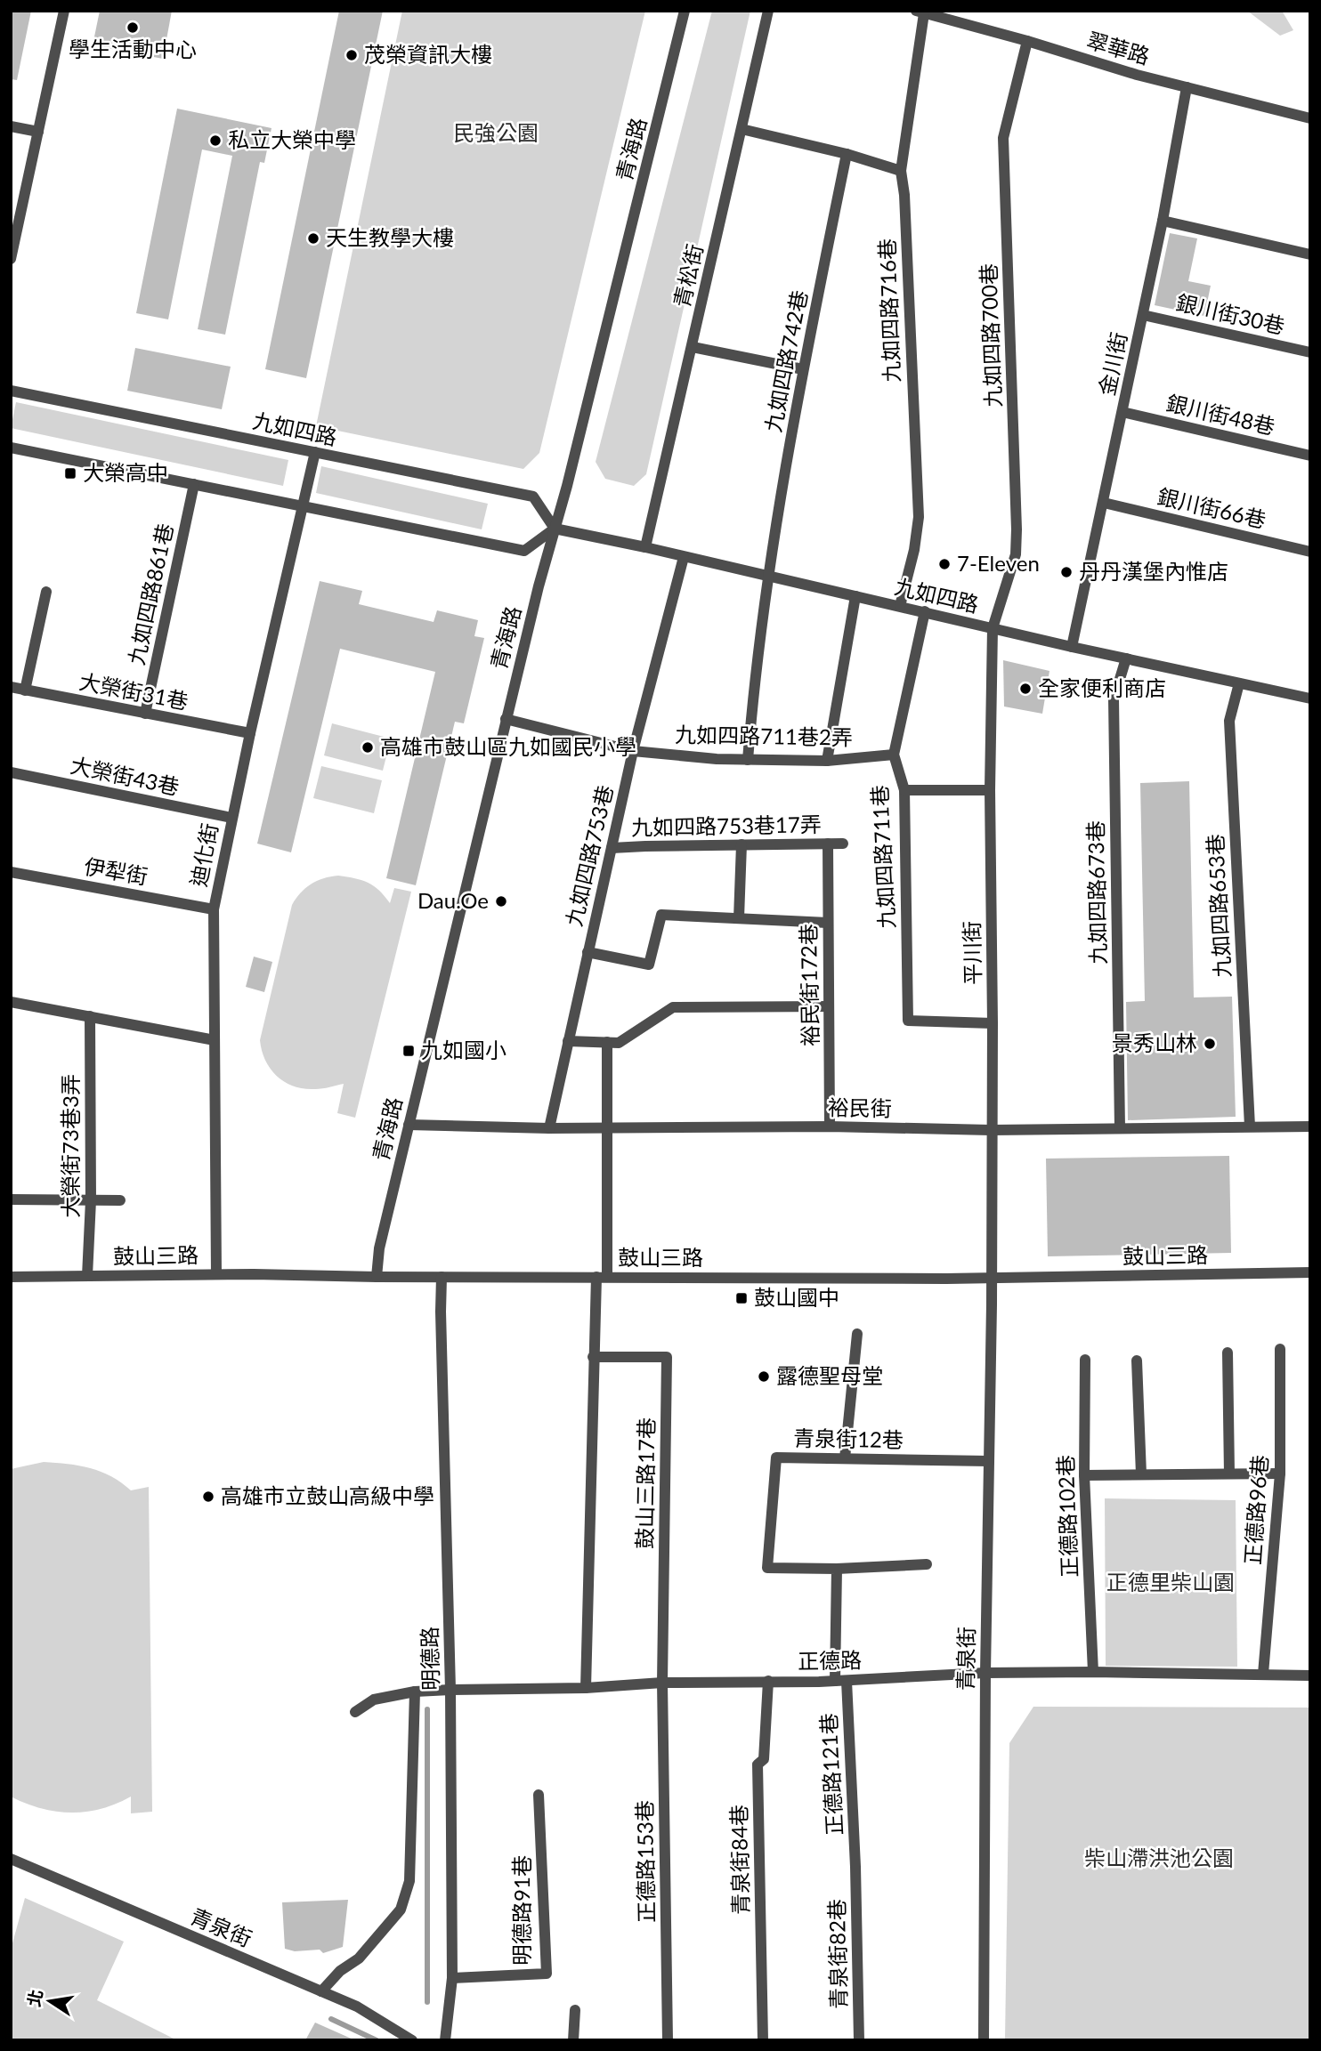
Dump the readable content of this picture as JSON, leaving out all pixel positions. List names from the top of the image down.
{
  "streets": {
    "street": [
      "翠華路",
      "青海路",
      "青松街",
      "九如四路716巷",
      "銀川街30巷",
      "九如四路700巷",
      "九如四路742巷",
      "金川街",
      "銀川街48巷",
      "九如四路",
      "銀川街66巷",
      "九如四路861巷",
      "大榮街31巷",
      "九如四路711巷2弄",
      "大榮街43巷",
      "九如四路753巷17弄",
      "迪化街",
      "九如四路753巷",
      "九如四路711巷",
      "伊犁街",
      "九如四路673巷",
      "九如四路653巷",
      "平川街",
      "裕民街172巷",
      "裕民街",
      "大榮街73巷3弄",
      "鼓山三路",
      "青泉街12巷",
      "鼓山三路17巷",
      "正德路96巷",
      "正德路102巷",
      "明德路",
      "青泉街",
      "正德路",
      "正德路121巷",
      "青泉街84巷",
      "正德路153巷",
      "明德路91巷",
      "青泉街82巷"
    ]
  },
  "crossings": [
    ["翠華路", "九如四路716巷"],
    ["翠華路", "九如四路700巷"],
    ["翠華路", "金川街"],
    ["青海路", "九如四路"],
    ["青海路", "九如四路711巷2弄"],
    ["青海路", "裕民街"],
    ["青海路", "鼓山三路"],
    ["青松街", "九如四路"],
    ["九如四路716巷", "九如四路"],
    ["銀川街30巷", "金川街"],
    ["九如四路700巷", "九如四路"],
    ["九如四路700巷", "平川街"],
    ["九如四路742巷", "九如四路"],
    ["九如四路742巷", "九如四路711巷2弄"],
    ["金川街", "銀川街48巷"],
    ["金川街", "九如四路"],
    ["金川街", "銀川街66巷"],
    ["九如四路", "迪化街"],
    ["九如四路", "九如四路753巷"],
    ["九如四路", "九如四路711巷"],
    ["九如四路", "九如四路673巷"],
    ["九如四路", "九如四路653巷"],
    ["九如四路", "平川街"],
    ["九如四路861巷", "大榮街31巷"],
    ["大榮街31巷", "迪化街"],
    ["九如四路711巷2弄", "九如四路753巷"],
    ["九如四路711巷2弄", "九如四路711巷"],
    ["大榮街43巷", "迪化街"],
    ["九如四路753巷17弄", "九如四路753巷"],
    ["九如四路753巷17弄", "裕民街172巷"],
    ["迪化街", "伊犁街"],
    ["迪化街", "鼓山三路"],
    ["九如四路753巷", "裕民街"],
    ["九如四路711巷", "平川街"],
    ["九如四路673巷", "裕民街"],
    ["九如四路653巷", "裕民街"],
    ["平川街", "裕民街"],
    ["平川街", "鼓山三路"],
    ["平川街", "青泉街"],
    ["裕民街172巷", "裕民街"],
    ["大榮街73巷3弄", "鼓山三路"],
    ["鼓山三路", "明德路"],
    ["鼓山三路", "青泉街"],
    ["青泉街12巷", "青泉街"],
    ["鼓山三路17巷", "正德路"],
    ["鼓山三路17巷", "正德路153巷"],
    ["正德路96巷", "正德路"],
    ["正德路102巷", "正德路"],
    ["明德路", "正德路"],
    ["明德路", "明德路91巷"],
    ["青泉街", "正德路"],
    ["正德路", "正德路121巷"],
    ["正德路", "青泉街84巷"],
    ["正德路", "正德路153巷"],
    ["正德路121巷", "青泉街82巷"]
  ],
  "parks": ["民強公園", "正德里柴山園", "柴山滯洪池公園"],
  "places": {
    "other": [
      "學生活動中心",
      "茂榮資訊大樓",
      "私立大榮中學",
      "天生教學大樓",
      "7-Eleven",
      "丹丹漢堡內惟店",
      "全家便利商店",
      "高雄市鼓山區九如國民小學",
      "Dau.Oe",
      "景秀山林",
      "露德聖母堂",
      "高雄市立鼓山高級中學"
    ],
    "transit": ["大榮高中", "九如國小", "鼓山國中"]
  },
  "north": "left"
}
